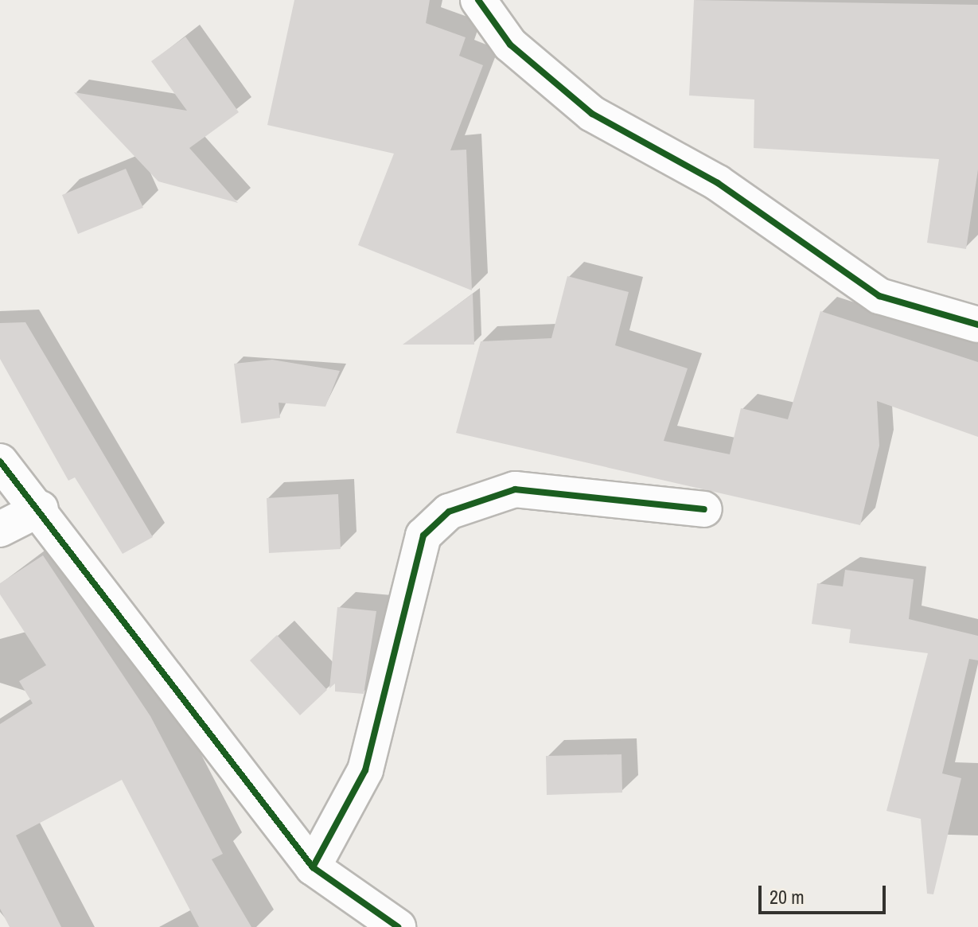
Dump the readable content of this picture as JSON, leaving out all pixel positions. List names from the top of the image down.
{
  "scale_bar": "20 m"
}
